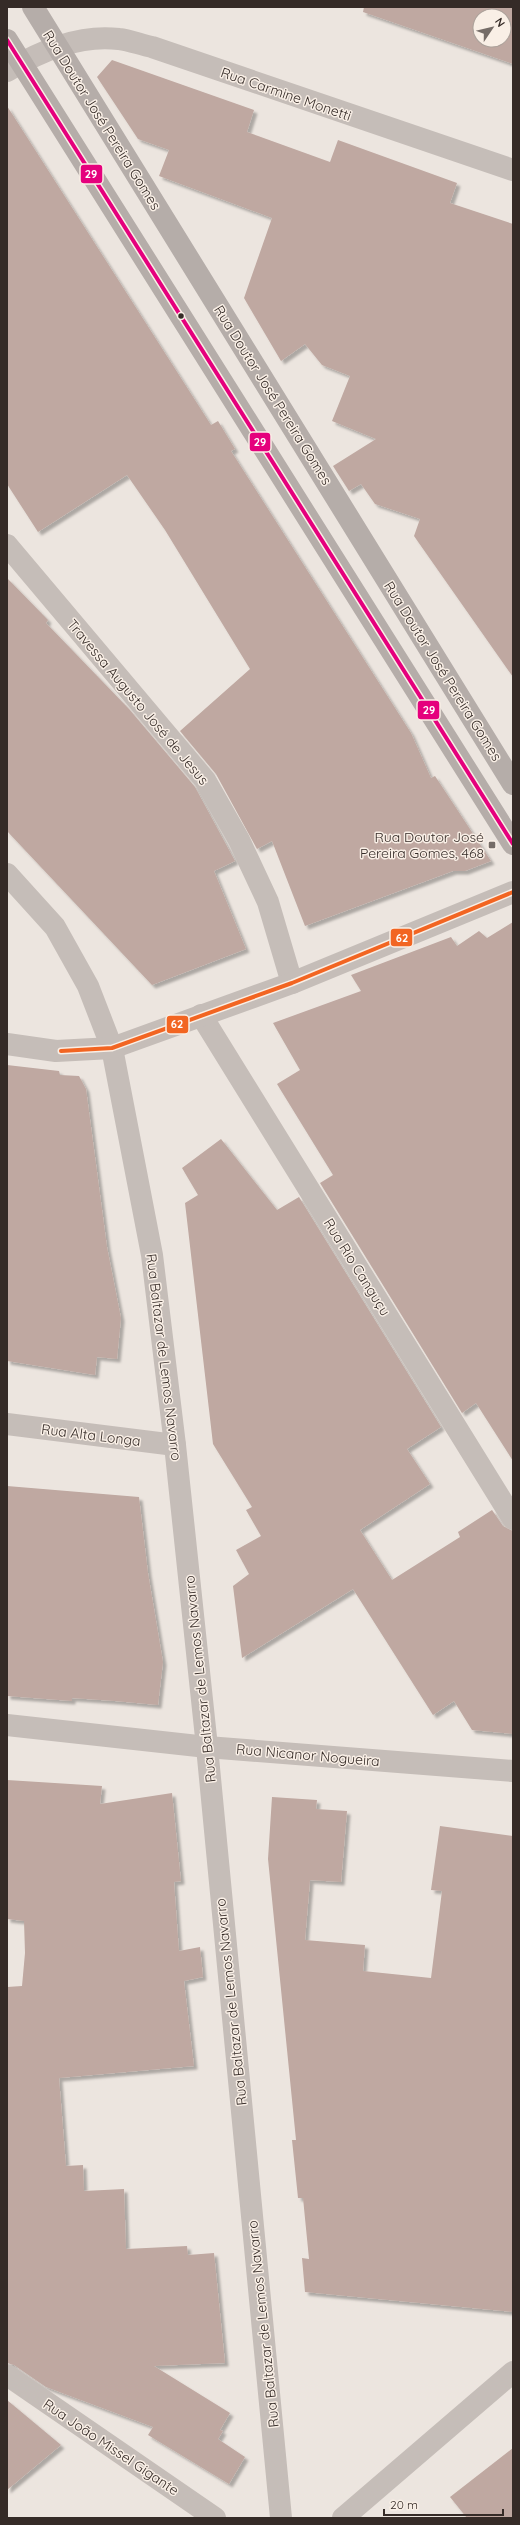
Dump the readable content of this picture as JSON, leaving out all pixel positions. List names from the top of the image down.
{
  "streets": {
    "main road": ["Rua Doutor José Pereira Gomes"],
    "street": [
      "Rua Carmine Monetti",
      "Travessa Augusto José de Jesus",
      "Rua Rio Canguçu",
      "Rua Baltazar de Lemos Navarro",
      "Rua Alta Longa",
      "Rua Nicanor Nogueira",
      "Rua João Missel Gigante"
    ]
  },
  "crossings": [
    ["Rua Carmine Monetti", "Rua Doutor José Pereira Gomes"],
    ["Rua Baltazar de Lemos Navarro", "Rua Alta Longa"],
    ["Rua Baltazar de Lemos Navarro", "Rua Nicanor Nogueira"]
  ],
  "places": {
    "transit": ["Rua Doutor José Pereira Gomes, 468"]
  },
  "lines": ["transit line 29", "transit line 62"],
  "scale_bar": "20 m",
  "north": "top right"
}
